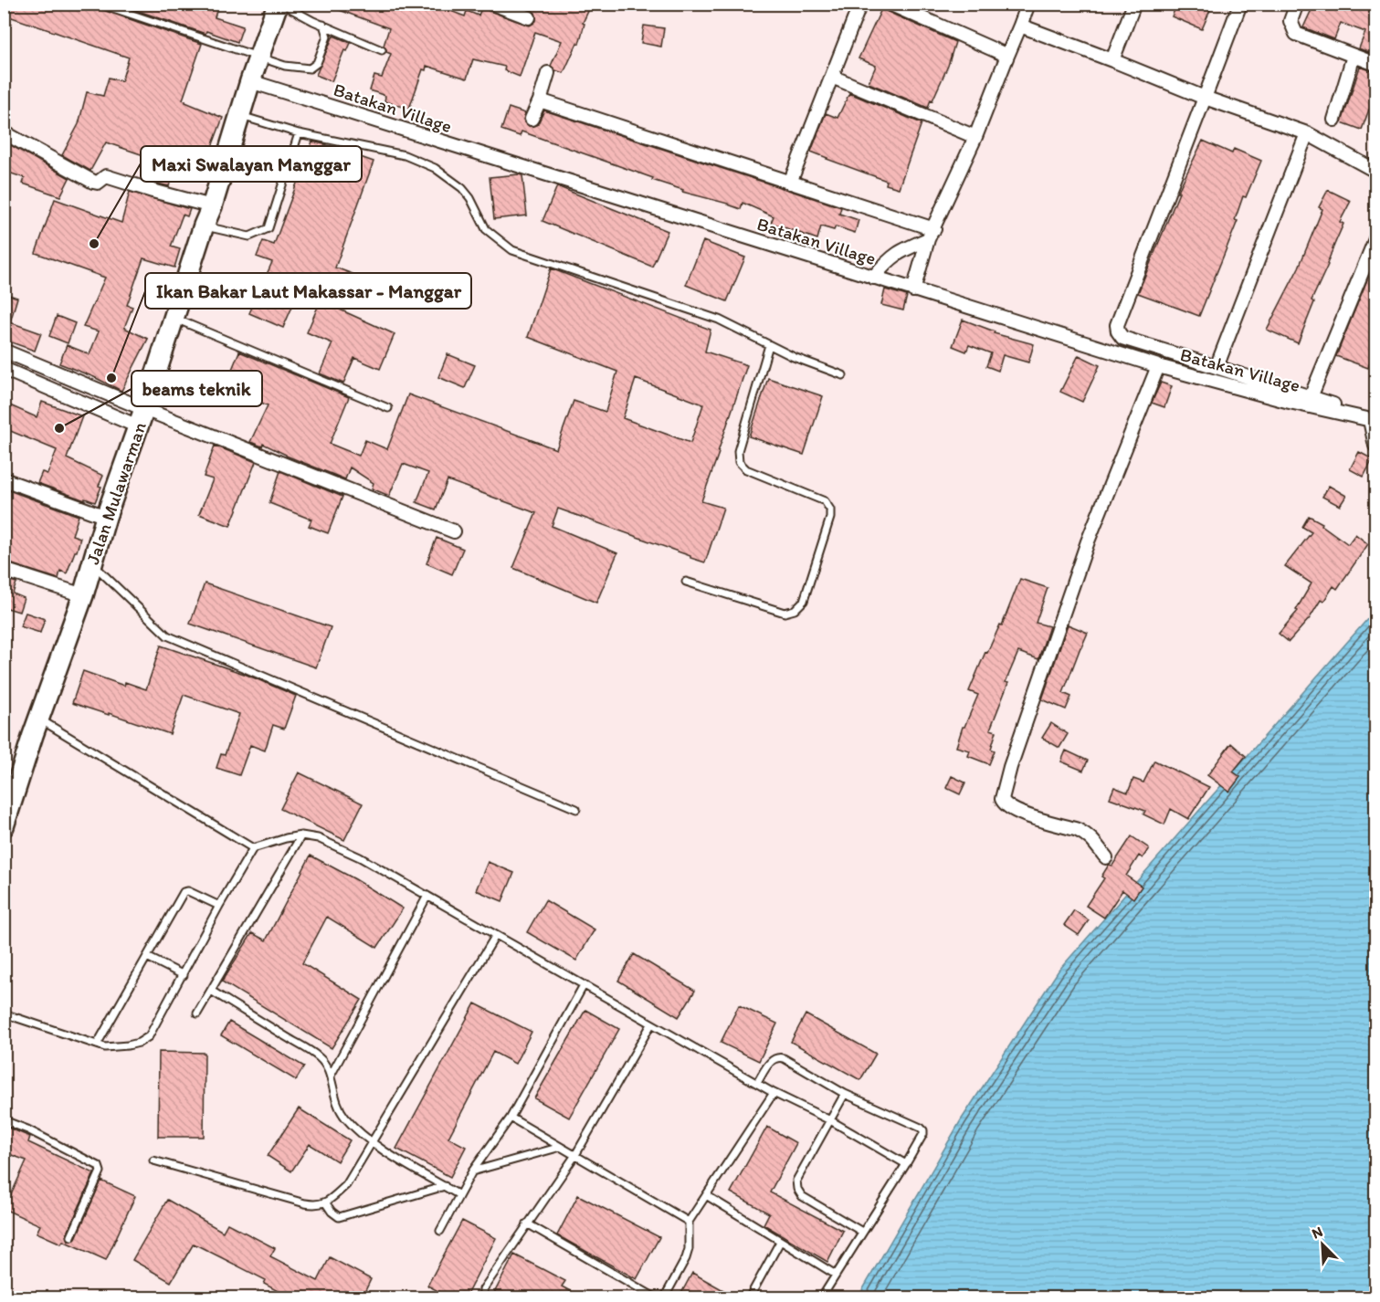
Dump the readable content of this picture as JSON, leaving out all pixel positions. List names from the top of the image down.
{
  "streets": {
    "main road": ["Jalan Mulawarman"],
    "street": ["Batakan Village"]
  },
  "crossings": [
    ["Batakan Village", "Jalan Mulawarman"]
  ],
  "places": ["Maxi Swalayan Manggar", "Ikan Bakar Laut Makassar - Manggar", "beams teknik"],
  "north": "top left"
}
